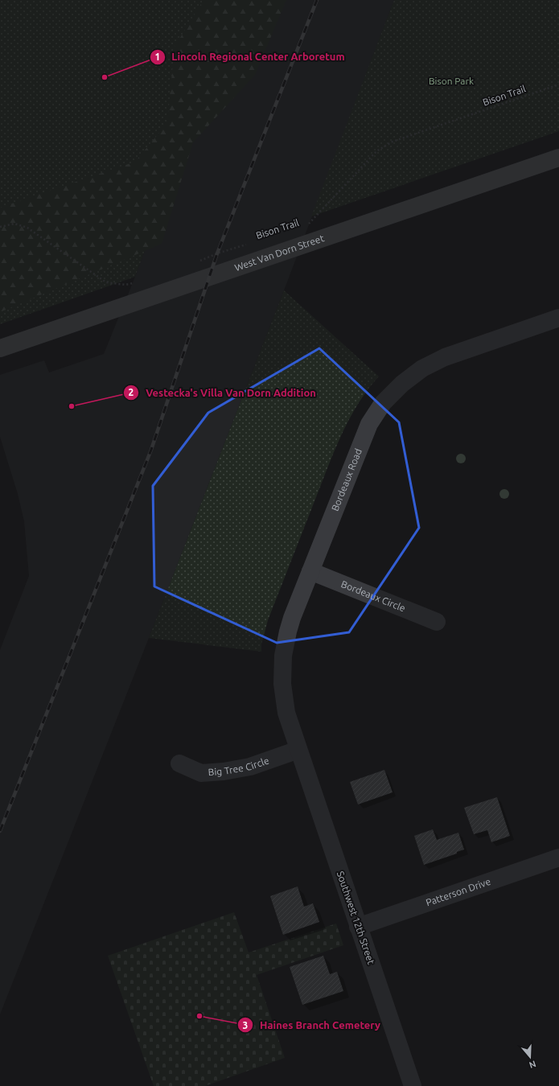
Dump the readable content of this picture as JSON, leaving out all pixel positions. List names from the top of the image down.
{
  "streets": {
    "main road": ["West Van Dorn Street"],
    "street": [
      "Bordeaux Road",
      "Bordeaux Circle",
      "Big Tree Circle",
      "Patterson Drive",
      "Southwest 12th Street"
    ],
    "path": ["Bison Trail"]
  },
  "crossings": [
    ["Bordeaux Road", "Bordeaux Circle"],
    ["Bordeaux Road", "Big Tree Circle"],
    ["Bordeaux Road", "Southwest 12th Street"],
    ["Big Tree Circle", "Southwest 12th Street"],
    ["Patterson Drive", "Southwest 12th Street"]
  ],
  "parks": ["Bison Park"],
  "places": ["Lincoln Regional Center Arboretum", "Vestecka's Villa Van Dorn Addition", "Haines Branch Cemetery"],
  "north": "bottom"
}
